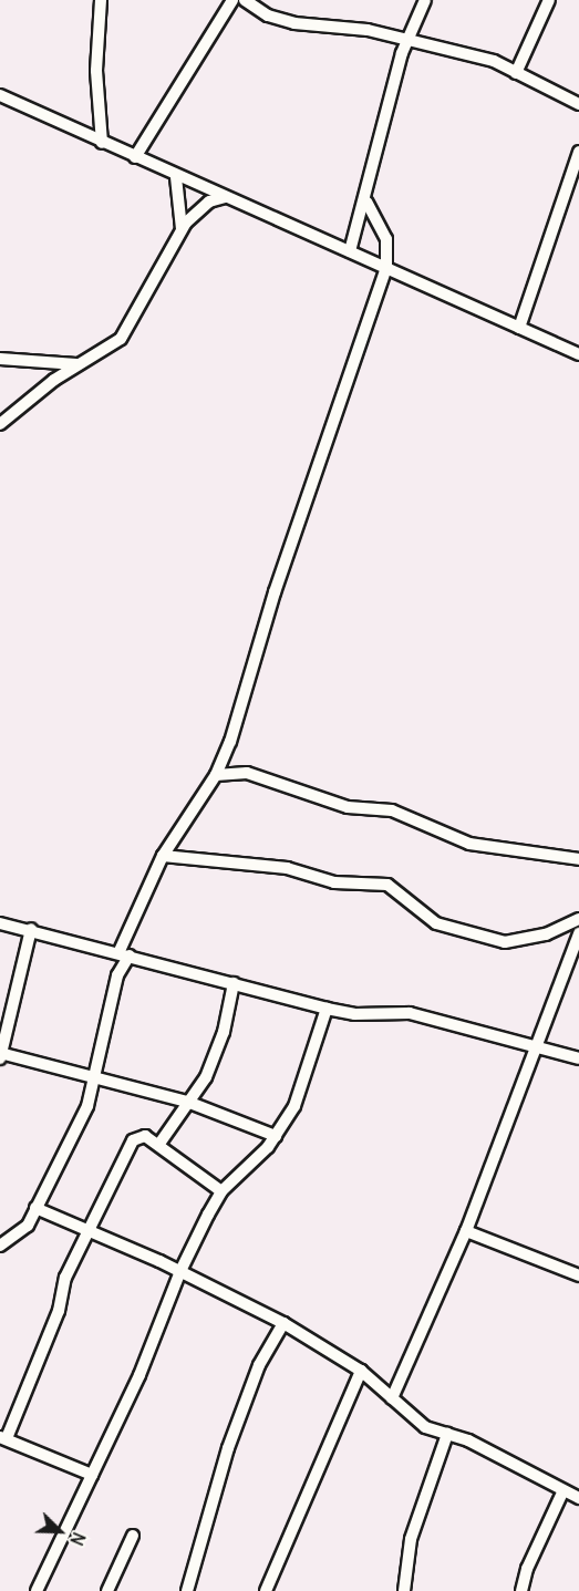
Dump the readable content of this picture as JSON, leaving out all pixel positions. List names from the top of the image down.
{
  "north": "bottom right"
}
